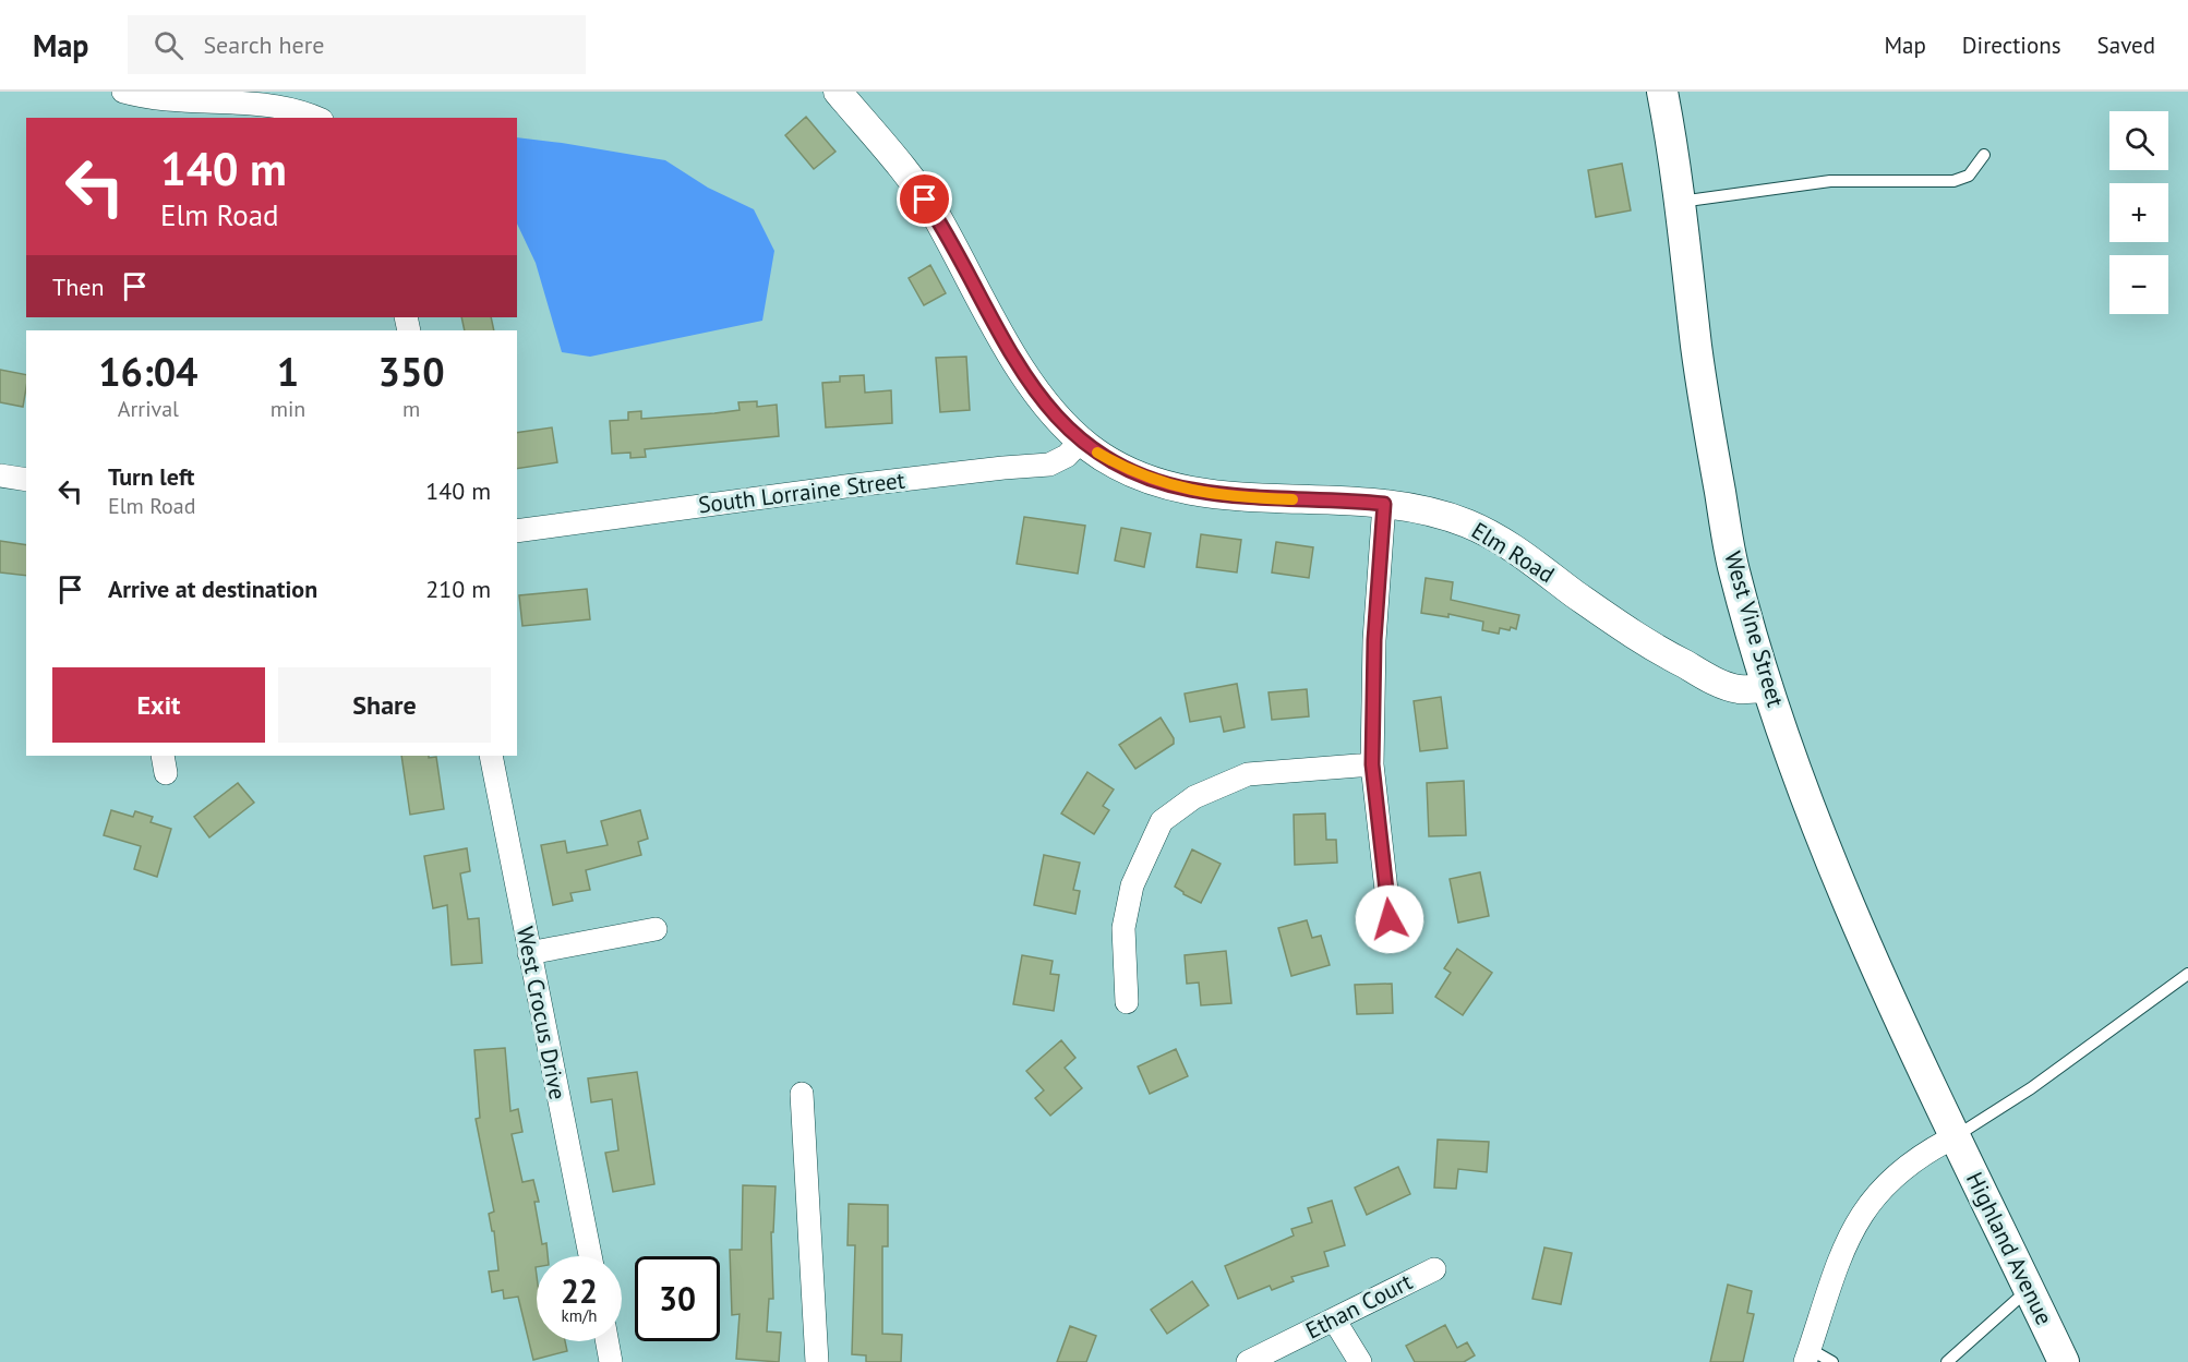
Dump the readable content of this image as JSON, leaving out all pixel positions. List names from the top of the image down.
{
  "streets": {
    "main road": ["West Vine Street", "Highland Avenue"],
    "street": [
      "South Lorraine Street",
      "Elm Road",
      "West Crocus Drive",
      "Ethan Court"
    ]
  },
  "crossings": [
    ["South Lorraine Street", "Elm Road"],
    ["Elm Road", "West Vine Street"],
    ["West Vine Street", "Highland Avenue"]
  ],
  "page": {
    "header": "Map",
    "search": "Search here",
    "nav": ["Map", "Directions", "Saved"],
    "map_buttons": ["+", "−"],
    "turn": ["140 m", "Elm Road"],
    "then": "Then",
    "eta": [
      "16:04",
      "Arrival",
      "1",
      "min",
      "350",
      "m"
    ],
    "list": [
      {
        "name": "Turn left",
        "note": "Elm Road",
        "value": "140 m"
      },
      {
        "name": "Arrive at destination",
        "value": "210 m"
      }
    ],
    "buttons": ["Exit", "Share"],
    "speed": "22 km/h",
    "limit": "30"
  }
}
